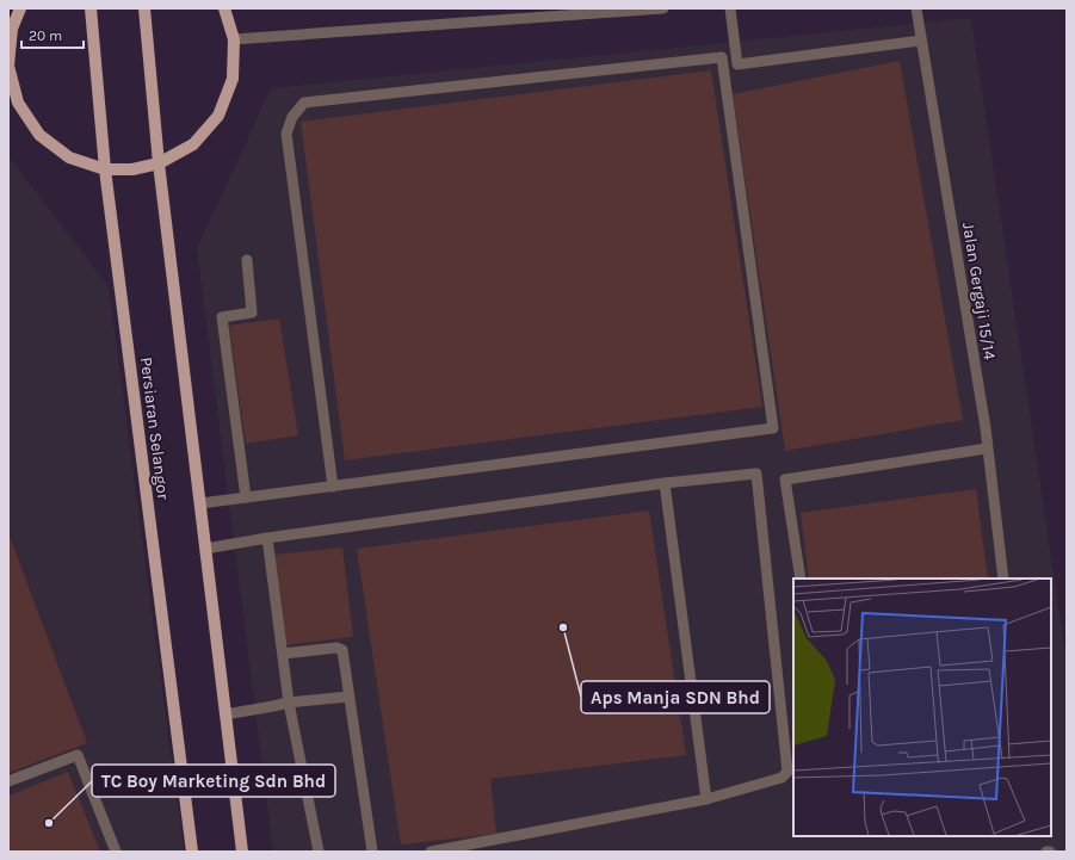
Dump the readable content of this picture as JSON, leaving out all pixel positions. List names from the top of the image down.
{
  "streets": {
    "main road": ["Persiaran Selangor"],
    "lane": ["Jalan Gergaji 15/14"]
  },
  "places": ["Aps Manja SDN Bhd", "TC Boy Marketing Sdn Bhd"],
  "scale_bar": "20 m"
}
